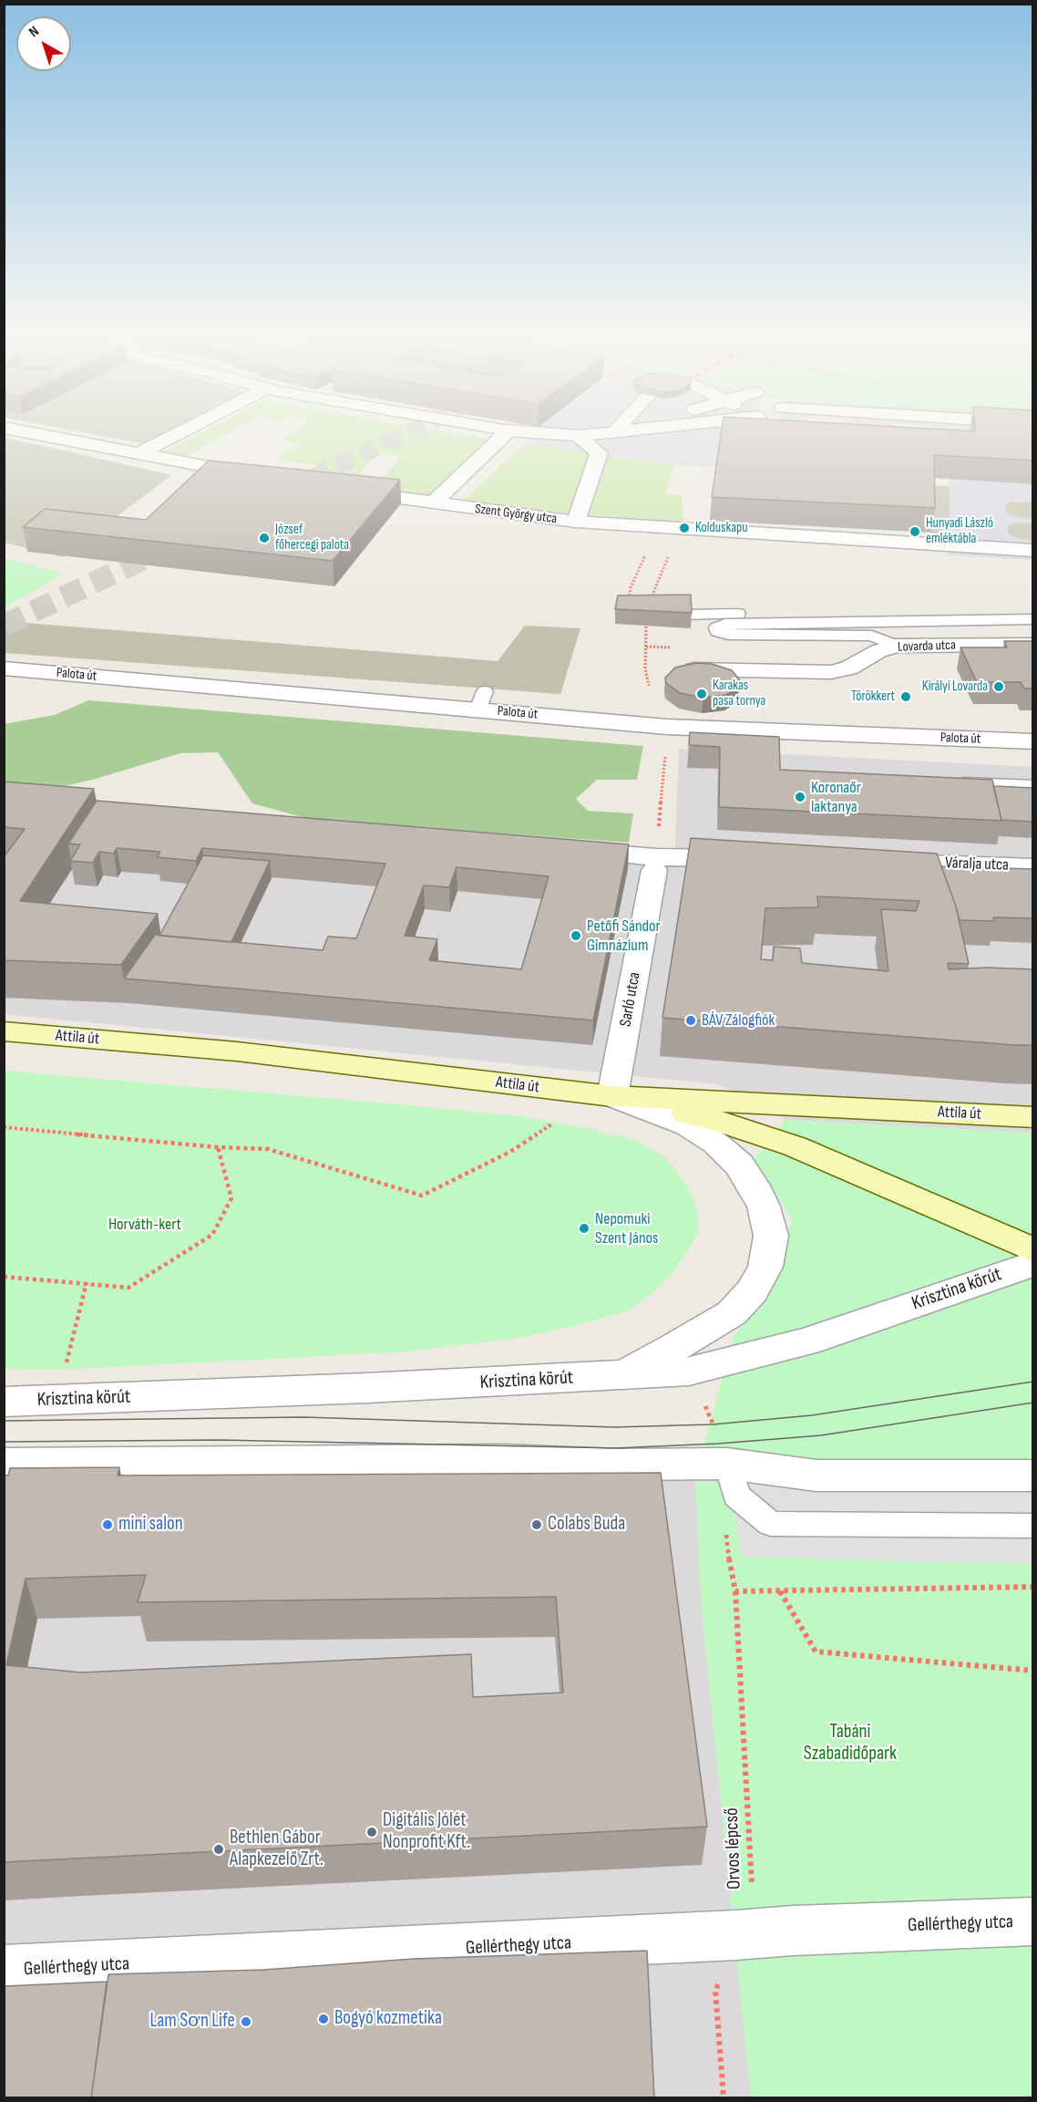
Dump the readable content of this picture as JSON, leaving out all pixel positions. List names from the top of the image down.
{
  "streets": {
    "main road": ["Attila út"],
    "street": [
      "Szent György utca",
      "Lovarda utca",
      "Palota út",
      "Váralja utca",
      "Sarló utca",
      "Krisztina körút",
      "Gellérthegy utca"
    ],
    "path": ["Orvos lépcső"]
  },
  "crossings": [
    ["Sarló utca", "Attila út"],
    ["Orvos lépcső", "Gellérthegy utca"]
  ],
  "parks": ["Horváth-kert", "Tabáni Szabadidőpark"],
  "places": [
    "Kolduskapu",
    "Hunyadi László emléktábla",
    "József főhercegi palota",
    "Királyi Lovarda",
    "Karakas pasa tornya",
    "Törökkert",
    "Koronaőr laktanya",
    "Petőfi Sándor Gimnázium",
    "BÁV Zálogfiók",
    "Nepomuki Szent János",
    "mini salon",
    "Colabs Buda",
    "Digitális Jólét Nonprofit Kft.",
    "Bethlen Gábor Alapkezelő Zrt.",
    "Bogyó kozmetika",
    "Lam Sơn Life"
  ],
  "north": "top left"
}
